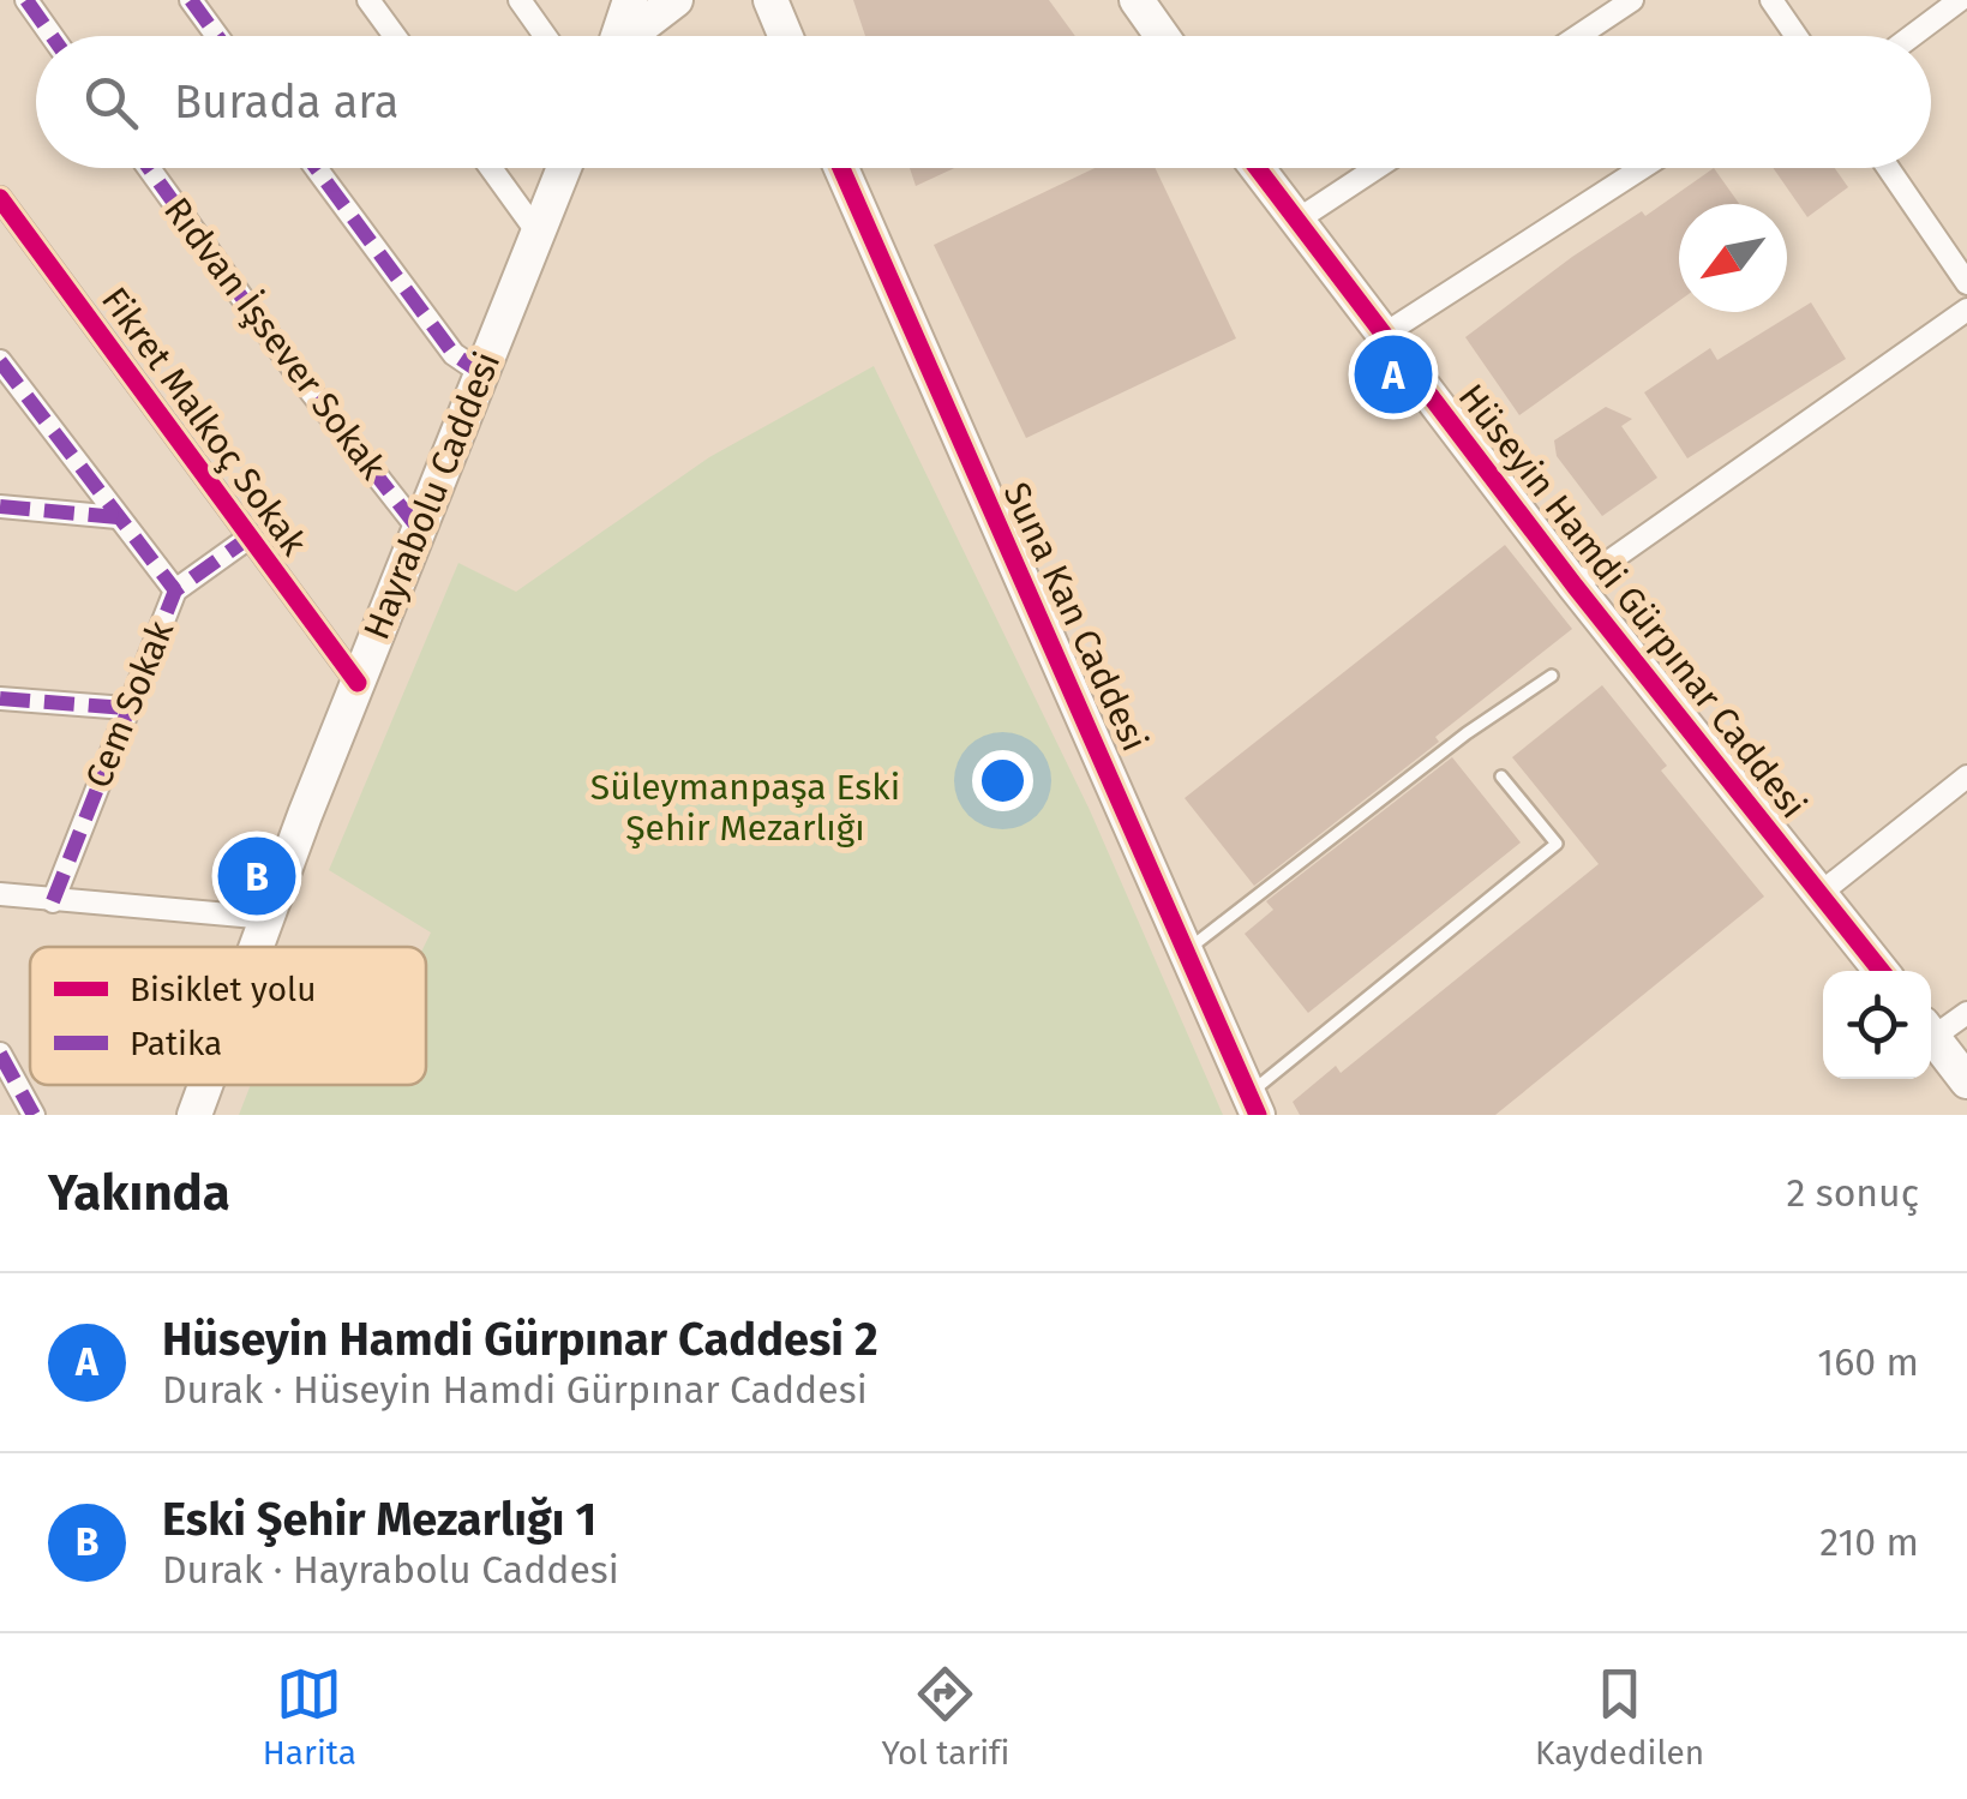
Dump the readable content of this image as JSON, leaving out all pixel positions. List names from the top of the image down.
{
  "streets": {
    "street": [
      "Rıdvan İşsever Sokak",
      "Fikret Malkoç Sokak",
      "Hayrabolu Caddesi",
      "Hüseyin Hamdi Gürpınar Caddesi",
      "Suna Kan Caddesi",
      "Cem Sokak"
    ]
  },
  "crossings": [
    ["Rıdvan İşsever Sokak", "Hayrabolu Caddesi"],
    ["Fikret Malkoç Sokak", "Hayrabolu Caddesi"],
    ["Fikret Malkoç Sokak", "Cem Sokak"]
  ],
  "parks": ["Süleymanpaşa Eski Şehir Mezarlığı"],
  "legend": ["Bisiklet yolu", "Patika"],
  "north": "bottom left",
  "page": {
    "search": "Burada ara",
    "pins": ["A", "B"],
    "heading": ["Yakında", "2 sonuç"],
    "list": [
      {
        "mark": "A",
        "name": "Hüseyin Hamdi Gürpınar Caddesi 2",
        "note": "Durak · Hüseyin Hamdi Gürpınar Caddesi",
        "value": "160 m"
      },
      {
        "mark": "B",
        "name": "Eski Şehir Mezarlığı 1",
        "note": "Durak · Hayrabolu Caddesi",
        "value": "210 m"
      }
    ],
    "nav": ["Harita", "Yol tarifi", "Kaydedilen"]
  }
}
